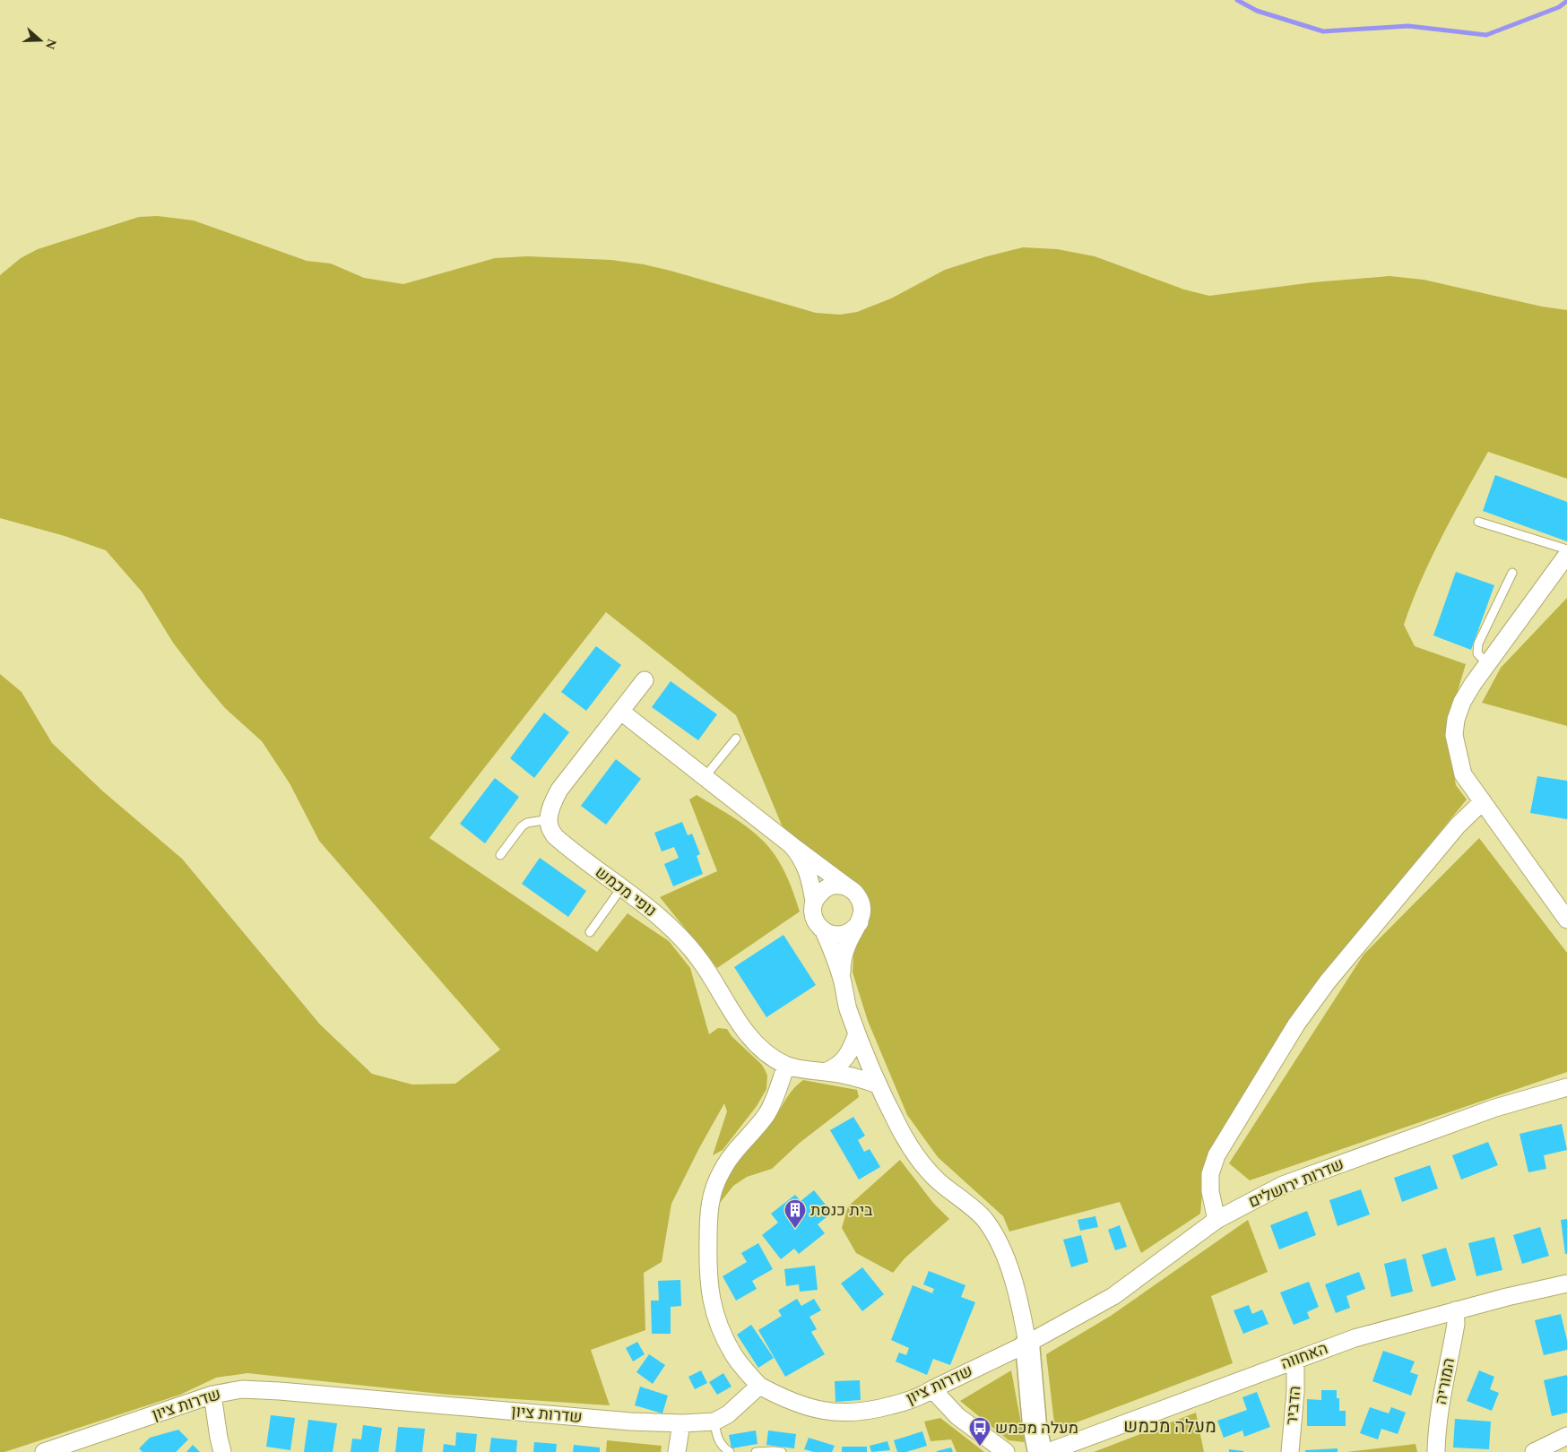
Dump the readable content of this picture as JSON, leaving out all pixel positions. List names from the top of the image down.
{
  "streets": {
    "street": [
      "נופי מכמש",
      "שדרות ירושלים",
      "האחווה",
      "המוריה",
      "שדרות ציון",
      "הדביר"
    ]
  },
  "crossings": [
    ["שדרות ירושלים", "שדרות ציון"],
    ["האחווה", "המוריה"],
    ["האחווה", "הדביר"]
  ],
  "districts": ["מעלה מכמש"],
  "places": {
    "building": ["בית כנסת"],
    "bus stop": ["מעלה מכמש"]
  },
  "north": "right"
}
